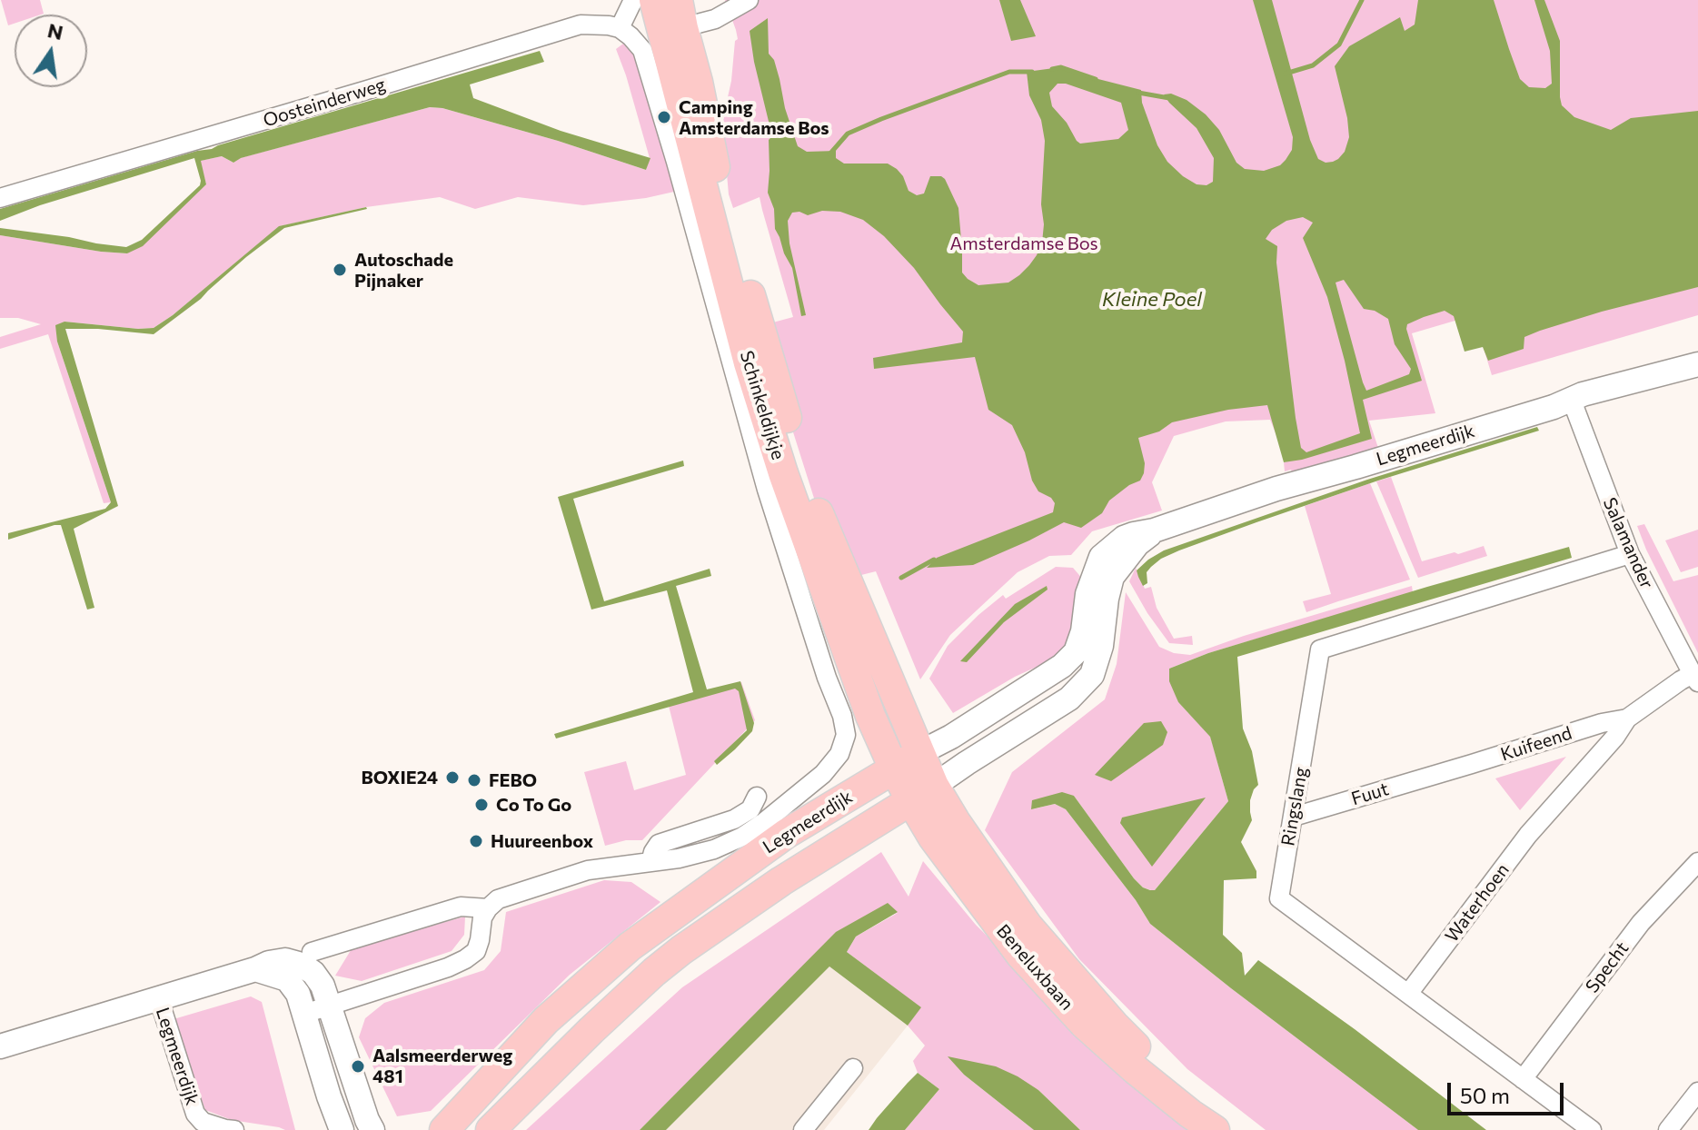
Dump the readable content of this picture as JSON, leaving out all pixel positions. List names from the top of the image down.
{
  "streets": {
    "main road": ["Schinkeldijkje", "Legmeerdijk", "Beneluxbaan"],
    "street": [
      "Oosteinderweg",
      "Salamander",
      "Kuifeend",
      "Fuut",
      "Ringslang",
      "Waterhoen",
      "Specht"
    ]
  },
  "crossings": [
    ["Schinkeldijkje", "Legmeerdijk"],
    ["Schinkeldijkje", "Beneluxbaan"],
    ["Legmeerdijk", "Salamander"],
    ["Legmeerdijk", "Beneluxbaan"],
    ["Salamander", "Kuifeend"],
    ["Salamander", "Ringslang"],
    ["Kuifeend", "Fuut"],
    ["Kuifeend", "Waterhoen"],
    ["Fuut", "Ringslang"],
    ["Ringslang", "Waterhoen"],
    ["Ringslang", "Specht"]
  ],
  "water": ["Kleine Poel"],
  "parks": ["Amsterdamse Bos"],
  "places": [
    "Camping Amsterdamse Bos",
    "Autoschade Pijnaker",
    "BOXIE24",
    "FEBO",
    "Co To Go",
    "Huureenbox",
    "Aalsmeerderweg 481"
  ],
  "scale_bar": "50 m",
  "north": "top"
}
